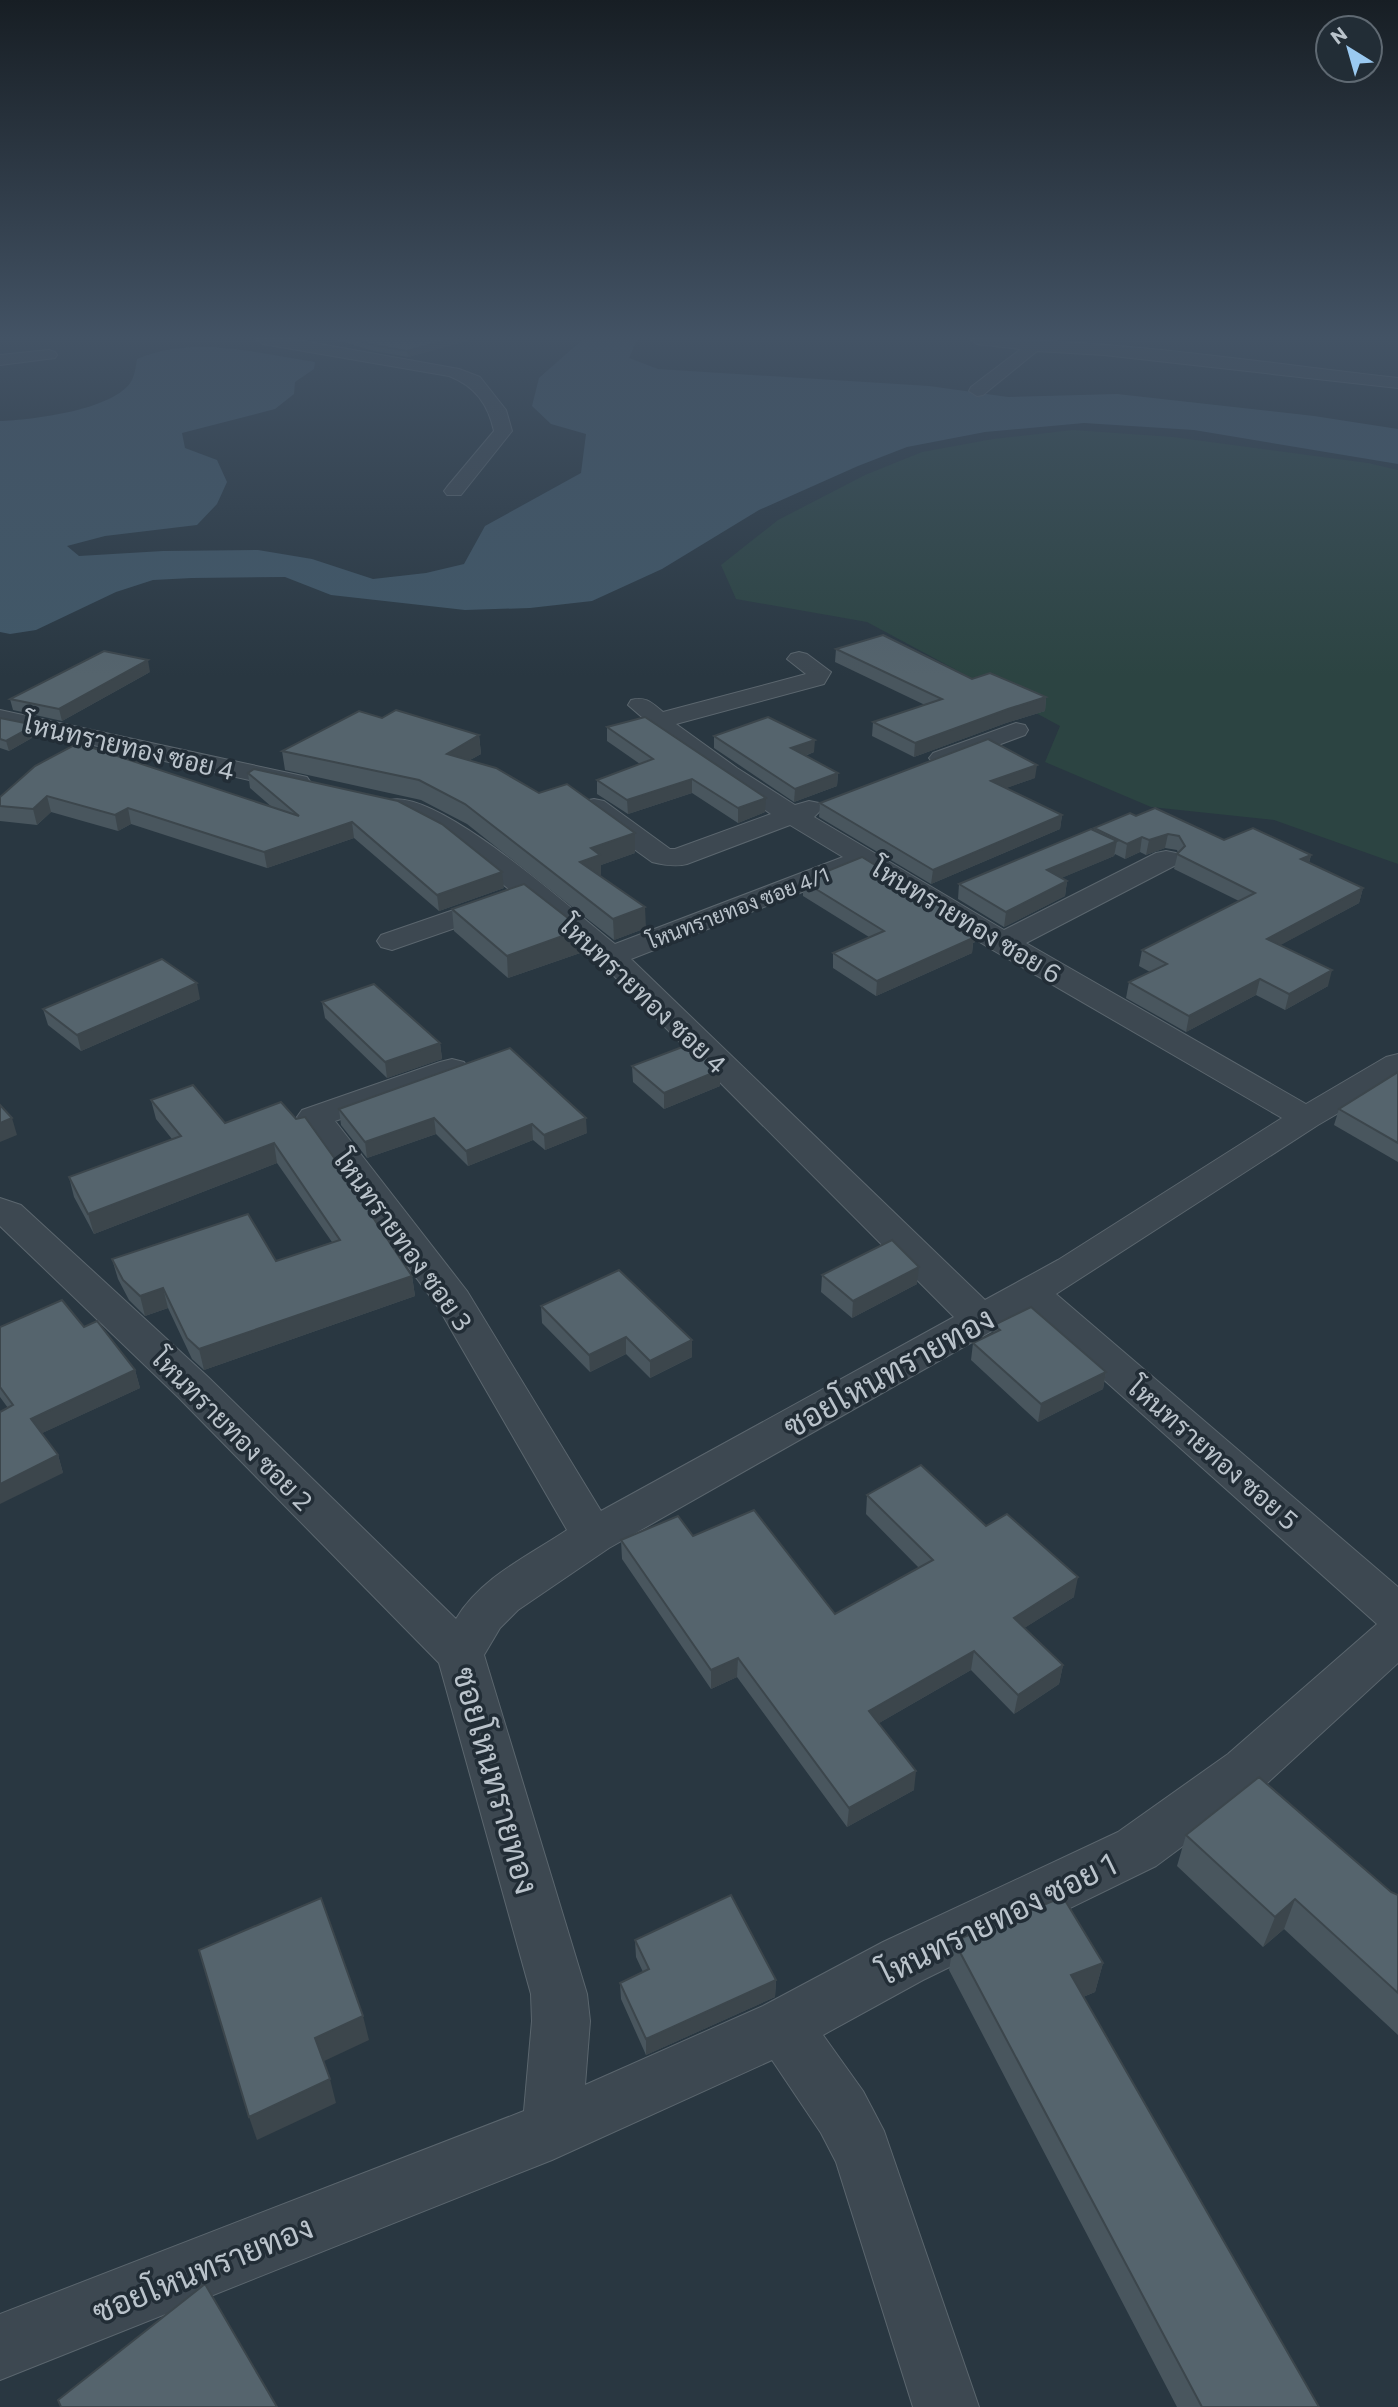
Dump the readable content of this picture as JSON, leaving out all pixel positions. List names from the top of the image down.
{
  "streets": {
    "street": [
      "โหนทรายทอง ซอย 4",
      "โหนทรายทอง ซอย 4/1",
      "โหนทรายทอง ซอย 6",
      "โหนทรายทอง ซอย 3",
      "ซอยโหนทรายทอง",
      "โหนทรายทอง ซอย 2",
      "โหนทรายทอง ซอย 5",
      "โหนทรายทอง ซอย 1"
    ]
  },
  "crossings": [
    ["โหนทรายทอง ซอย 4", "โหนทรายทอง ซอย 4/1"],
    ["โหนทรายทอง ซอย 4", "ซอยโหนทรายทอง"],
    ["โหนทรายทอง ซอย 4/1", "โหนทรายทอง ซอย 6"],
    ["โหนทรายทอง ซอย 6", "ซอยโหนทรายทอง"],
    ["โหนทรายทอง ซอย 3", "ซอยโหนทรายทอง"],
    ["ซอยโหนทรายทอง", "โหนทรายทอง ซอย 2"],
    ["ซอยโหนทรายทอง", "โหนทรายทอง ซอย 5"],
    ["ซอยโหนทรายทอง", "โหนทรายทอง ซอย 1"]
  ],
  "north": "top left"
}
